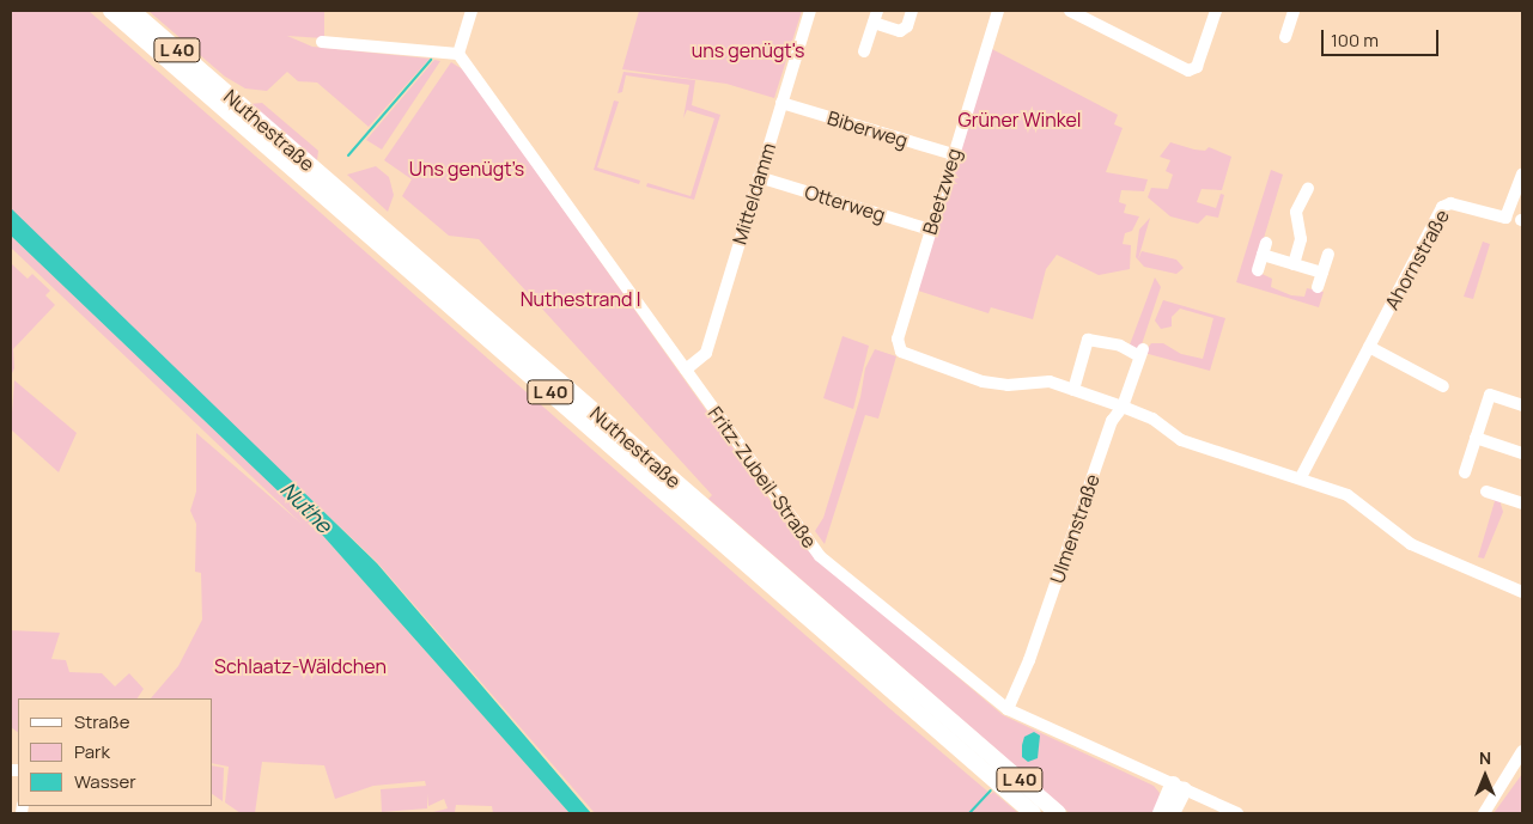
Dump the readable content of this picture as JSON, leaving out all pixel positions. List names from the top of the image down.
{
  "streets": {
    "highway": ["L 40", "Nuthestraße"],
    "street": [
      "Biberweg",
      "Beetzweg",
      "Mitteldamm",
      "Otterweg",
      "Ahornstraße",
      "Fritz-Zubeil-Straße",
      "Ulmenstraße"
    ]
  },
  "crossings": [
    ["Biberweg", "Beetzweg"],
    ["Biberweg", "Mitteldamm"],
    ["Beetzweg", "Otterweg"],
    ["Beetzweg", "Ulmenstraße"],
    ["Mitteldamm", "Otterweg"],
    ["Mitteldamm", "Fritz-Zubeil-Straße"],
    ["Fritz-Zubeil-Straße", "Ulmenstraße"]
  ],
  "water": ["Nuthe"],
  "parks": [
    "uns genügt's",
    "Grüner Winkel",
    "Uns genügt’s",
    "Nuthestrand I",
    "Schlaatz-Wäldchen"
  ],
  "legend": ["Straße", "Park", "Wasser"],
  "scale_bar": "100 m",
  "north": "top"
}
